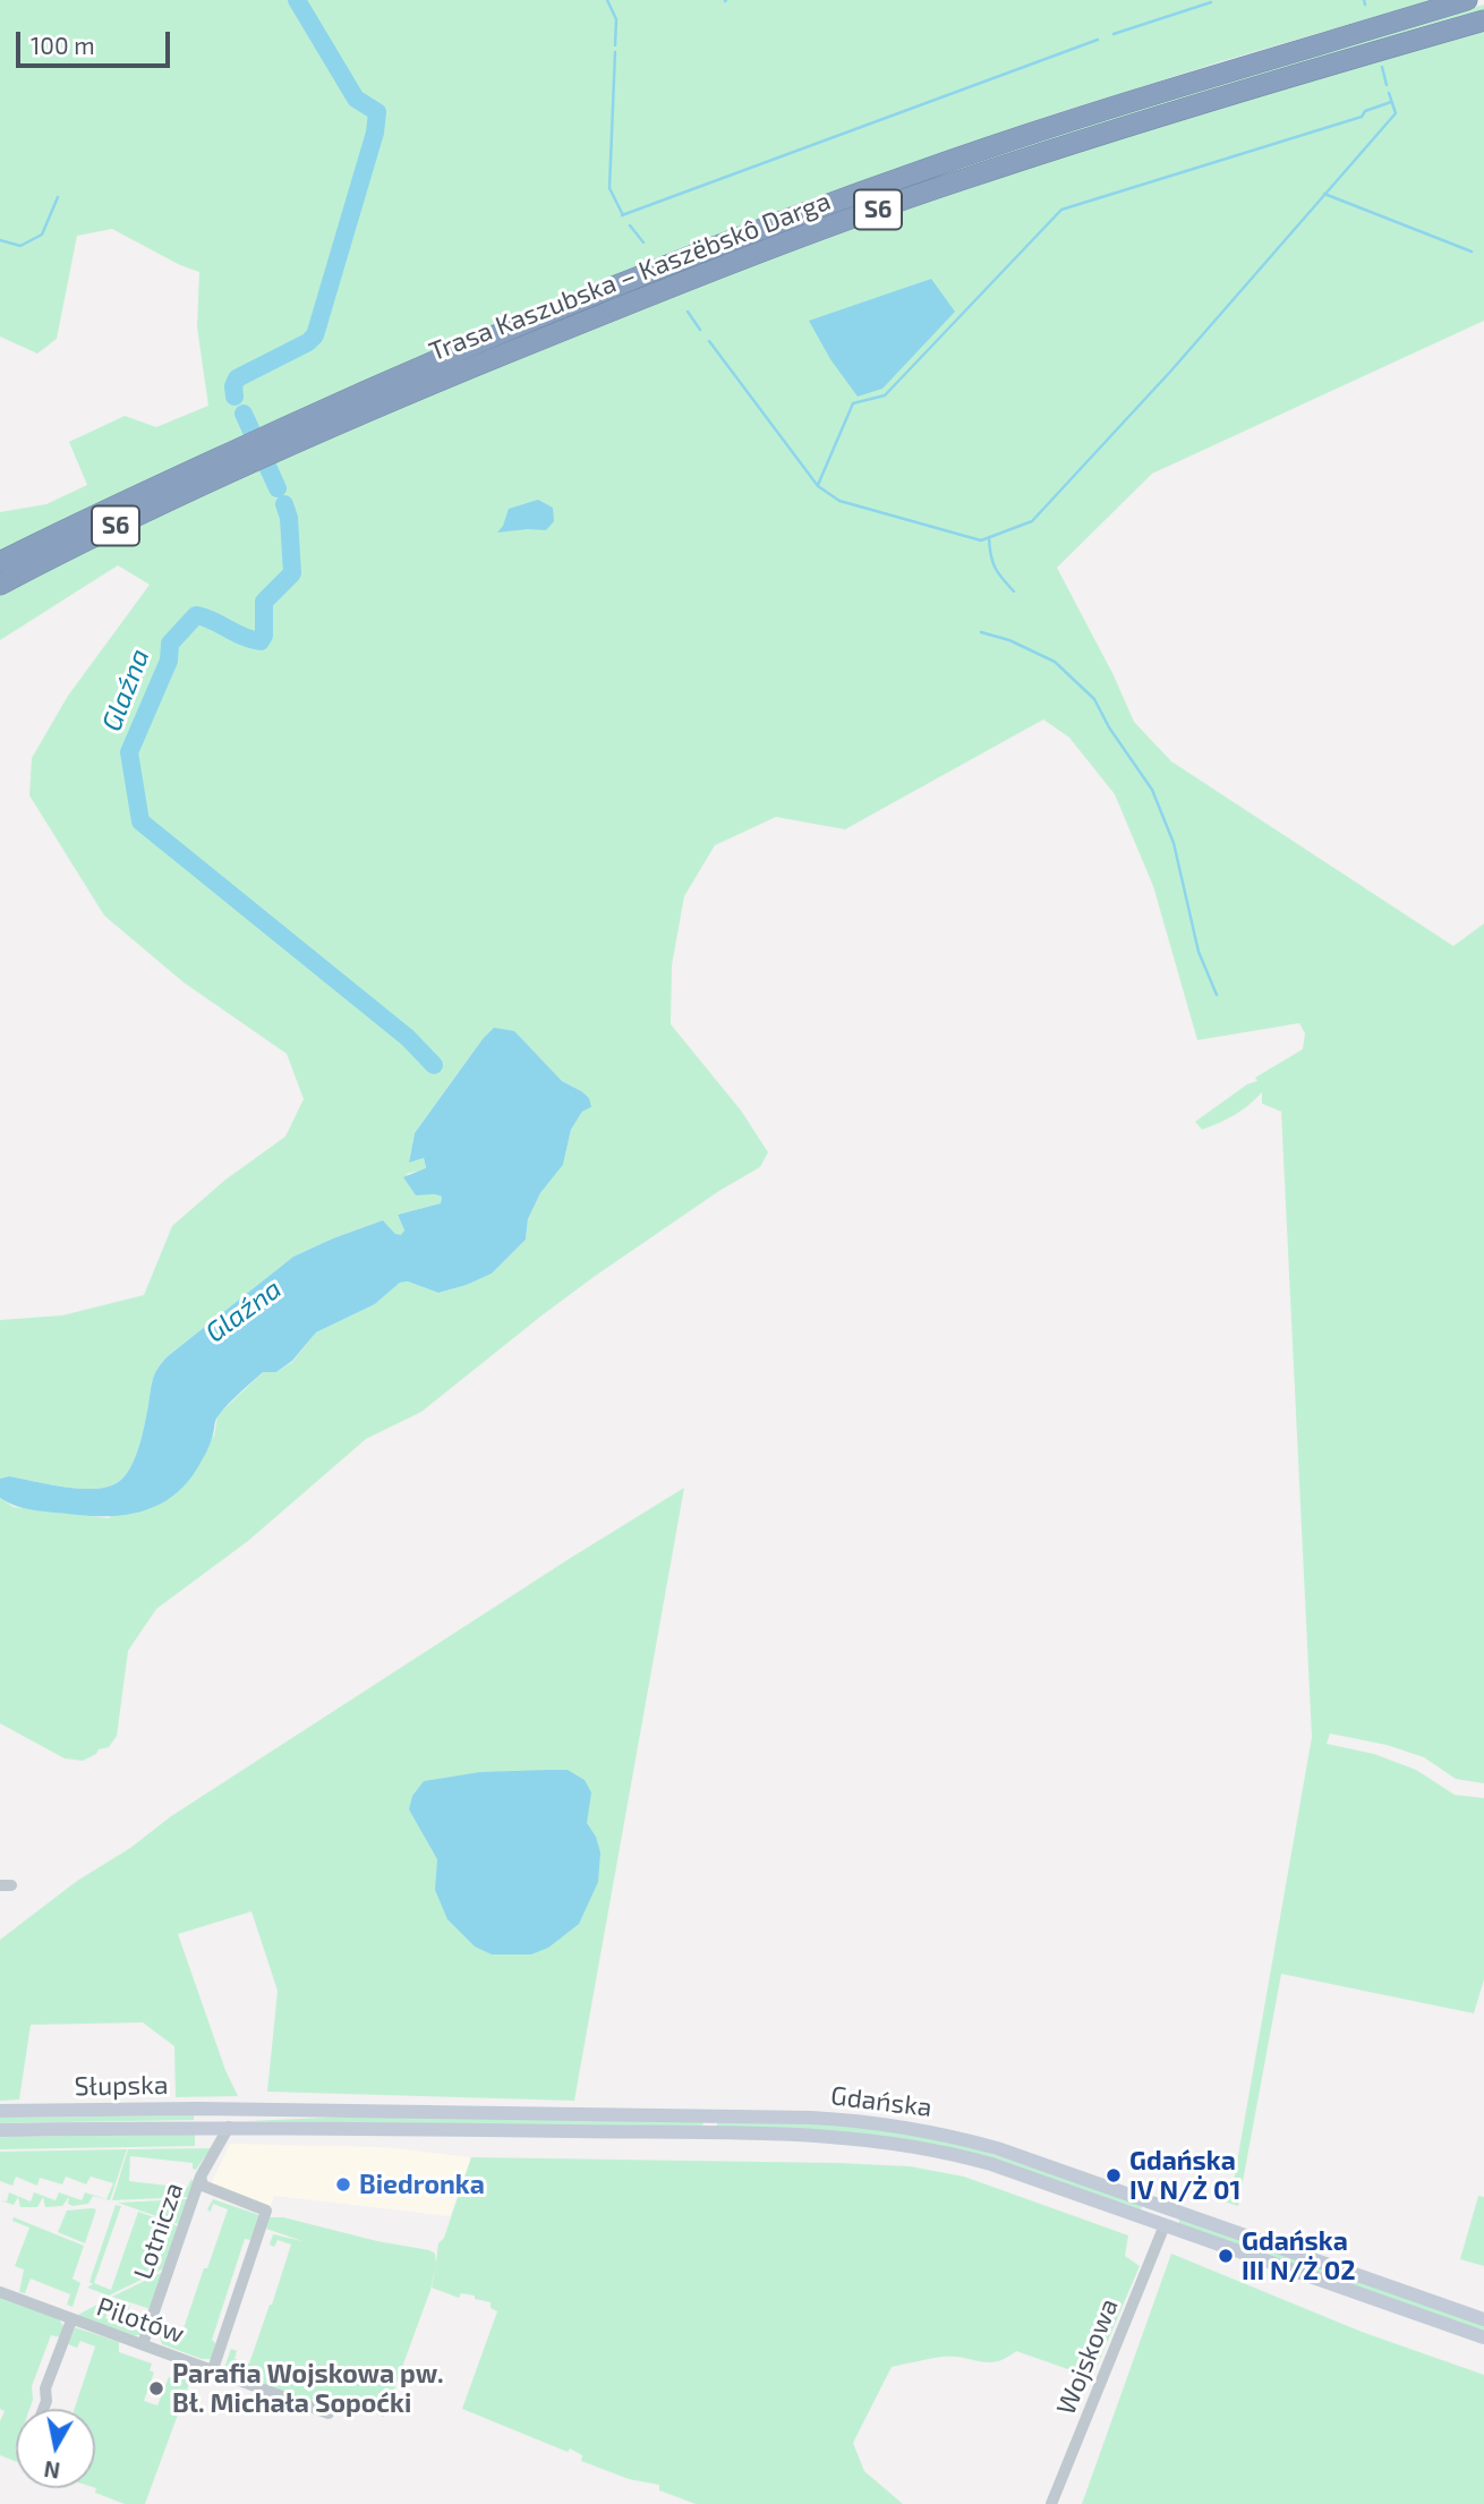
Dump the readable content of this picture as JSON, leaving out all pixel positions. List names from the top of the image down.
{
  "streets": {
    "highway": ["S6", "Trasa Kaszubska – Kaszëbskô Darga"],
    "main road": ["Słupska", "Gdańska"],
    "street": ["Lotnicza", "Pilotów", "Wojskowa"]
  },
  "crossings": [
    ["Słupska", "Gdańska"],
    ["Gdańska", "Wojskowa"],
    ["Lotnicza", "Pilotów"]
  ],
  "water": ["Glaźna"],
  "places": [
    "Gdańska IV N/Ż 01",
    "Biedronka",
    "Gdańska III N/Ż 02",
    "Parafia Wojskowa pw. Bł. Michała Sopoćki"
  ],
  "scale_bar": "100 m",
  "north": "bottom"
}
